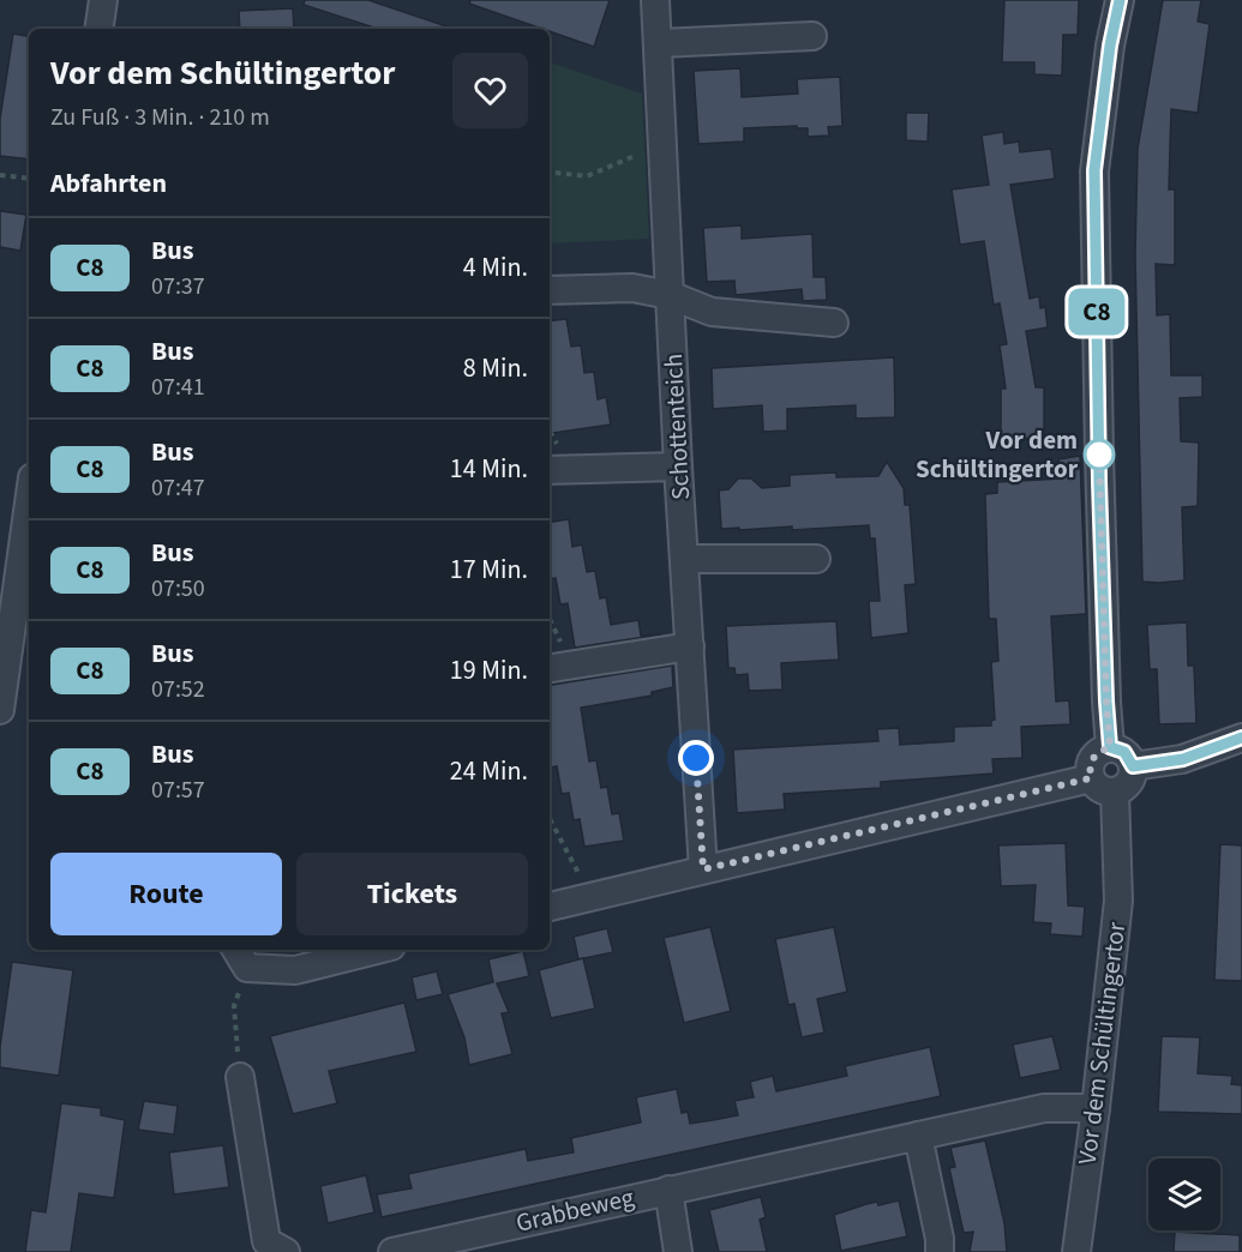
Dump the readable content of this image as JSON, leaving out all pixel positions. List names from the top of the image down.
{
  "streets": {
    "street": ["Schottenteich", "Vor dem Schültingertor", "Grabbeweg"]
  },
  "crossings": [
    ["Vor dem Schültingertor", "Grabbeweg"]
  ],
  "places": ["Vor dem Schültingertor"],
  "lines": ["bus line C8"],
  "page": {
    "on_map": "C8",
    "heading": [
      ["Vor dem Schültingertor", "Zu Fuß · 3 Min. · 210 m"],
      "Abfahrten"
    ],
    "list": [
      {
        "mark": "C8",
        "name": "Bus",
        "note": "07:37",
        "value": "4 Min."
      },
      {
        "mark": "C8",
        "name": "Bus",
        "note": "07:41",
        "value": "8 Min."
      },
      {
        "mark": "C8",
        "name": "Bus",
        "note": "07:47",
        "value": "14 Min."
      },
      {
        "mark": "C8",
        "name": "Bus",
        "note": "07:50",
        "value": "17 Min."
      },
      {
        "mark": "C8",
        "name": "Bus",
        "note": "07:52",
        "value": "19 Min."
      },
      {
        "mark": "C8",
        "name": "Bus",
        "note": "07:57",
        "value": "24 Min."
      }
    ],
    "buttons": ["Route", "Tickets"]
  }
}
